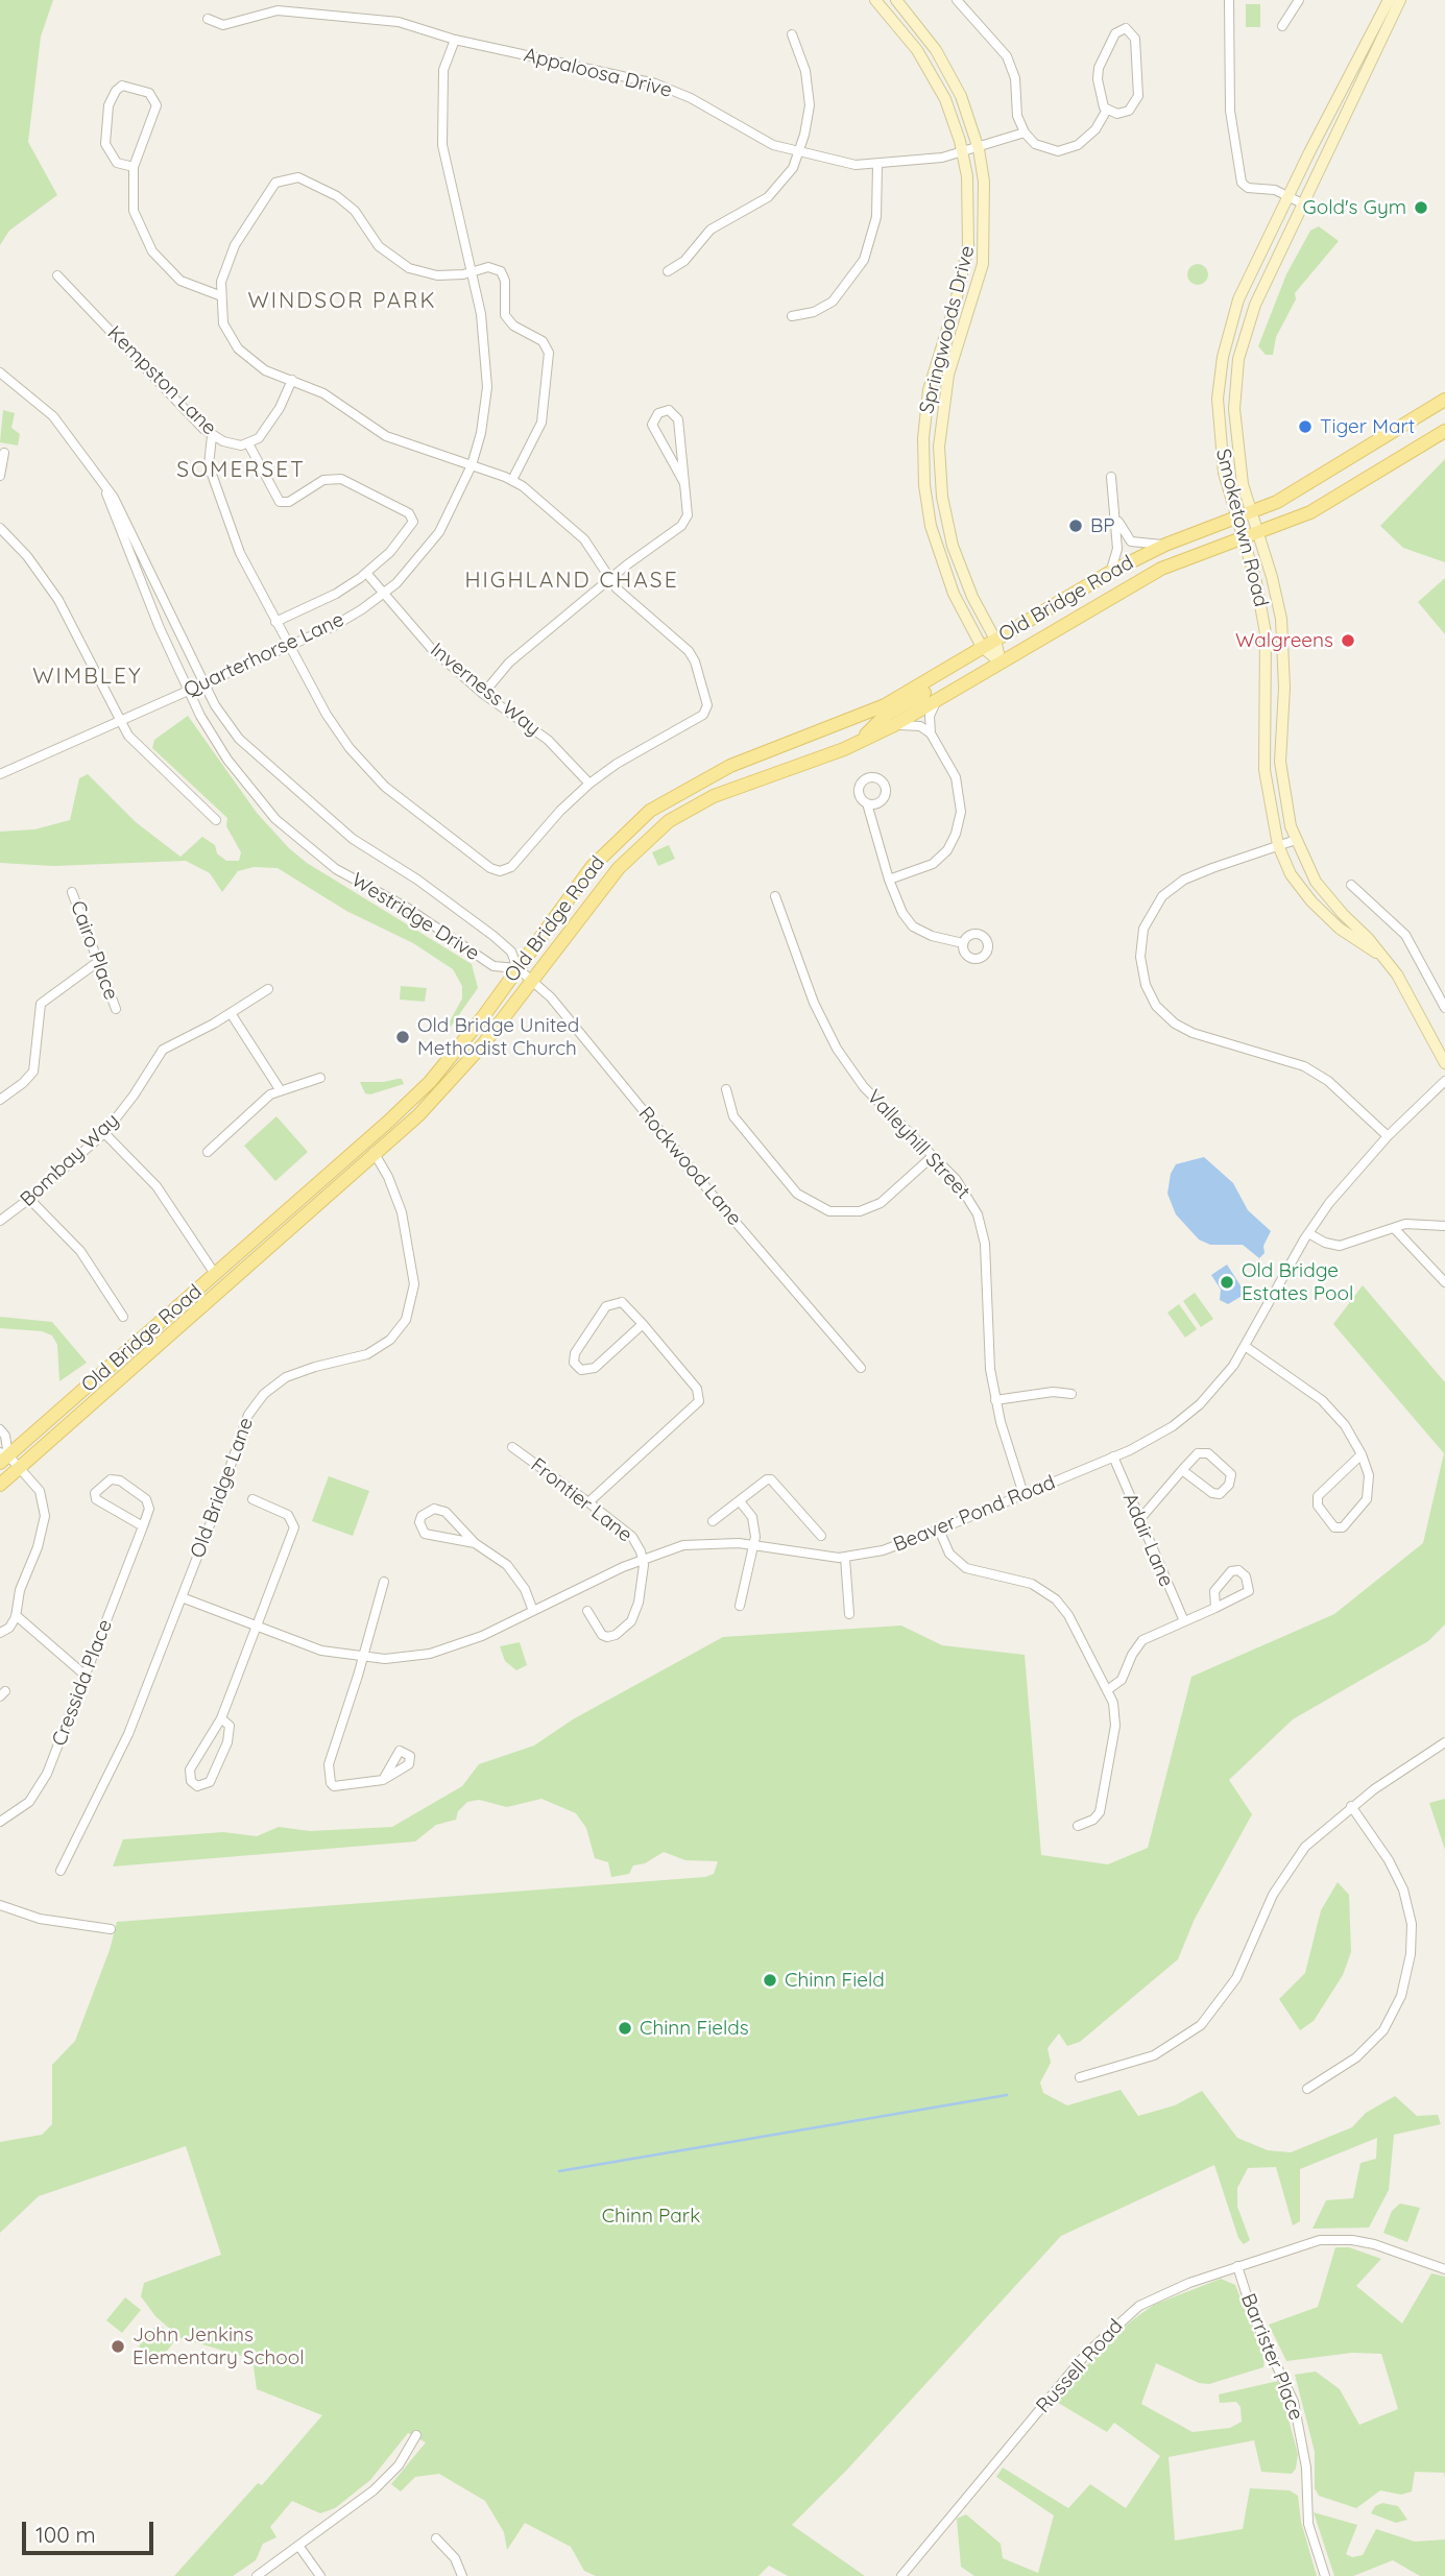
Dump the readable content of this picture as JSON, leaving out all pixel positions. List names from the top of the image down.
{
  "streets": {
    "main road": ["Old Bridge Road"],
    "street": [
      "Appaloosa Drive",
      "Springwoods Drive",
      "Kempston Lane",
      "Smoketown Road",
      "Quarterhorse Lane",
      "Inverness Way",
      "Westridge Drive",
      "Cairo Place",
      "Valleyhill Street",
      "Bombay Way",
      "Rockwood Lane",
      "Old Bridge Lane",
      "Frontier Lane",
      "Beaver Pond Road",
      "Adair Lane",
      "Cressida Place",
      "Barrister Place",
      "Russell Road"
    ]
  },
  "crossings": [
    ["Appaloosa Drive", "Springwoods Drive"],
    ["Appaloosa Drive", "Quarterhorse Lane"],
    ["Springwoods Drive", "Old Bridge Road"],
    ["Smoketown Road", "Old Bridge Road"],
    ["Old Bridge Road", "Westridge Drive"],
    ["Old Bridge Road", "Rockwood Lane"],
    ["Old Bridge Road", "Old Bridge Lane"],
    ["Quarterhorse Lane", "Inverness Way"],
    ["Quarterhorse Lane", "Westridge Drive"],
    ["Westridge Drive", "Rockwood Lane"],
    ["Valleyhill Street", "Beaver Pond Road"],
    ["Old Bridge Lane", "Beaver Pond Road"],
    ["Frontier Lane", "Beaver Pond Road"],
    ["Beaver Pond Road", "Adair Lane"],
    ["Barrister Place", "Russell Road"]
  ],
  "districts": [
    "WINDSOR PARK",
    "SOMERSET",
    "HIGHLAND CHASE",
    "WIMBLEY"
  ],
  "parks": ["Chinn Park"],
  "places": [
    "Gold's Gym",
    "Tiger Mart",
    "BP",
    "Walgreens",
    "Old Bridge United Methodist Church",
    "Old Bridge Estates Pool",
    "Chinn Field",
    "Chinn Fields",
    "John Jenkins Elementary School"
  ],
  "scale_bar": "100 m"
}
